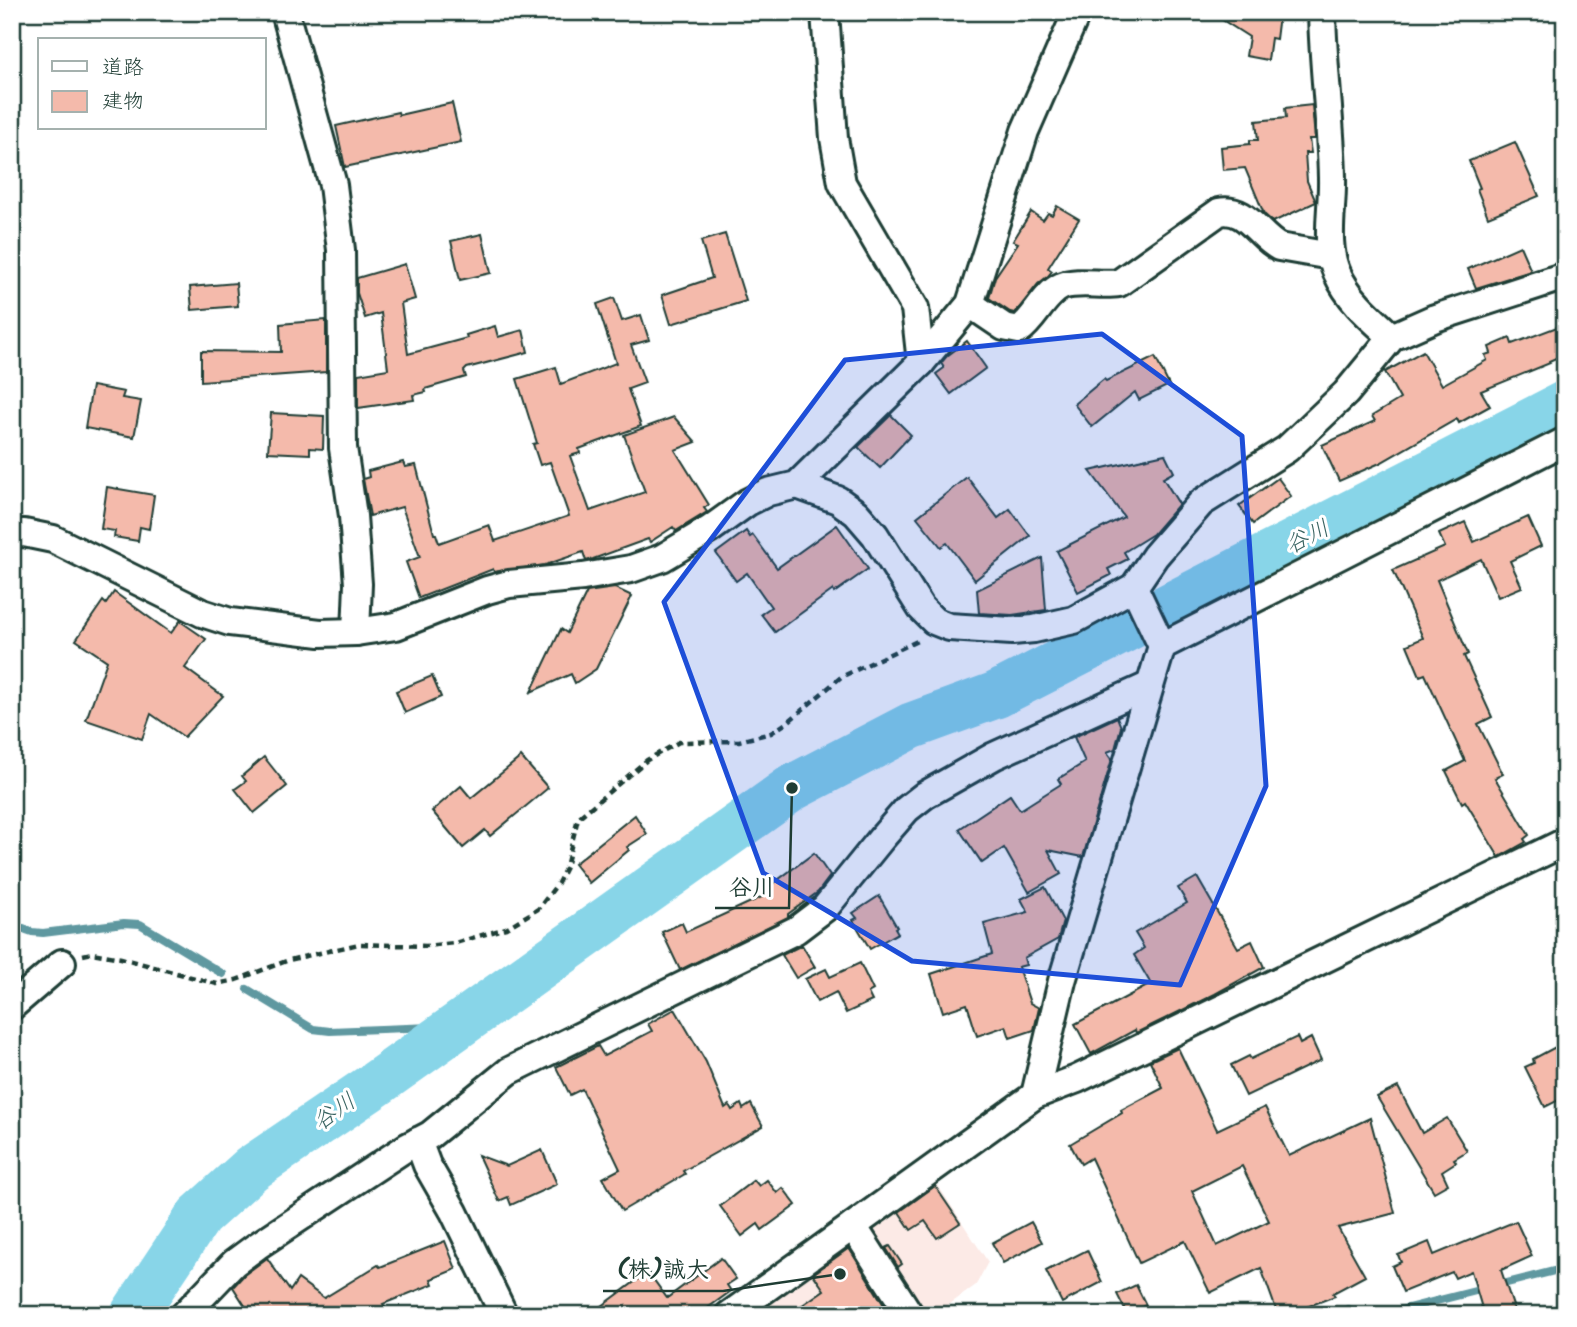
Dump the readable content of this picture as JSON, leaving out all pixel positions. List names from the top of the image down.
{
  "water": ["谷川"],
  "places": ["谷川", "(株)誠大"],
  "legend": ["道路", "建物"]
}
